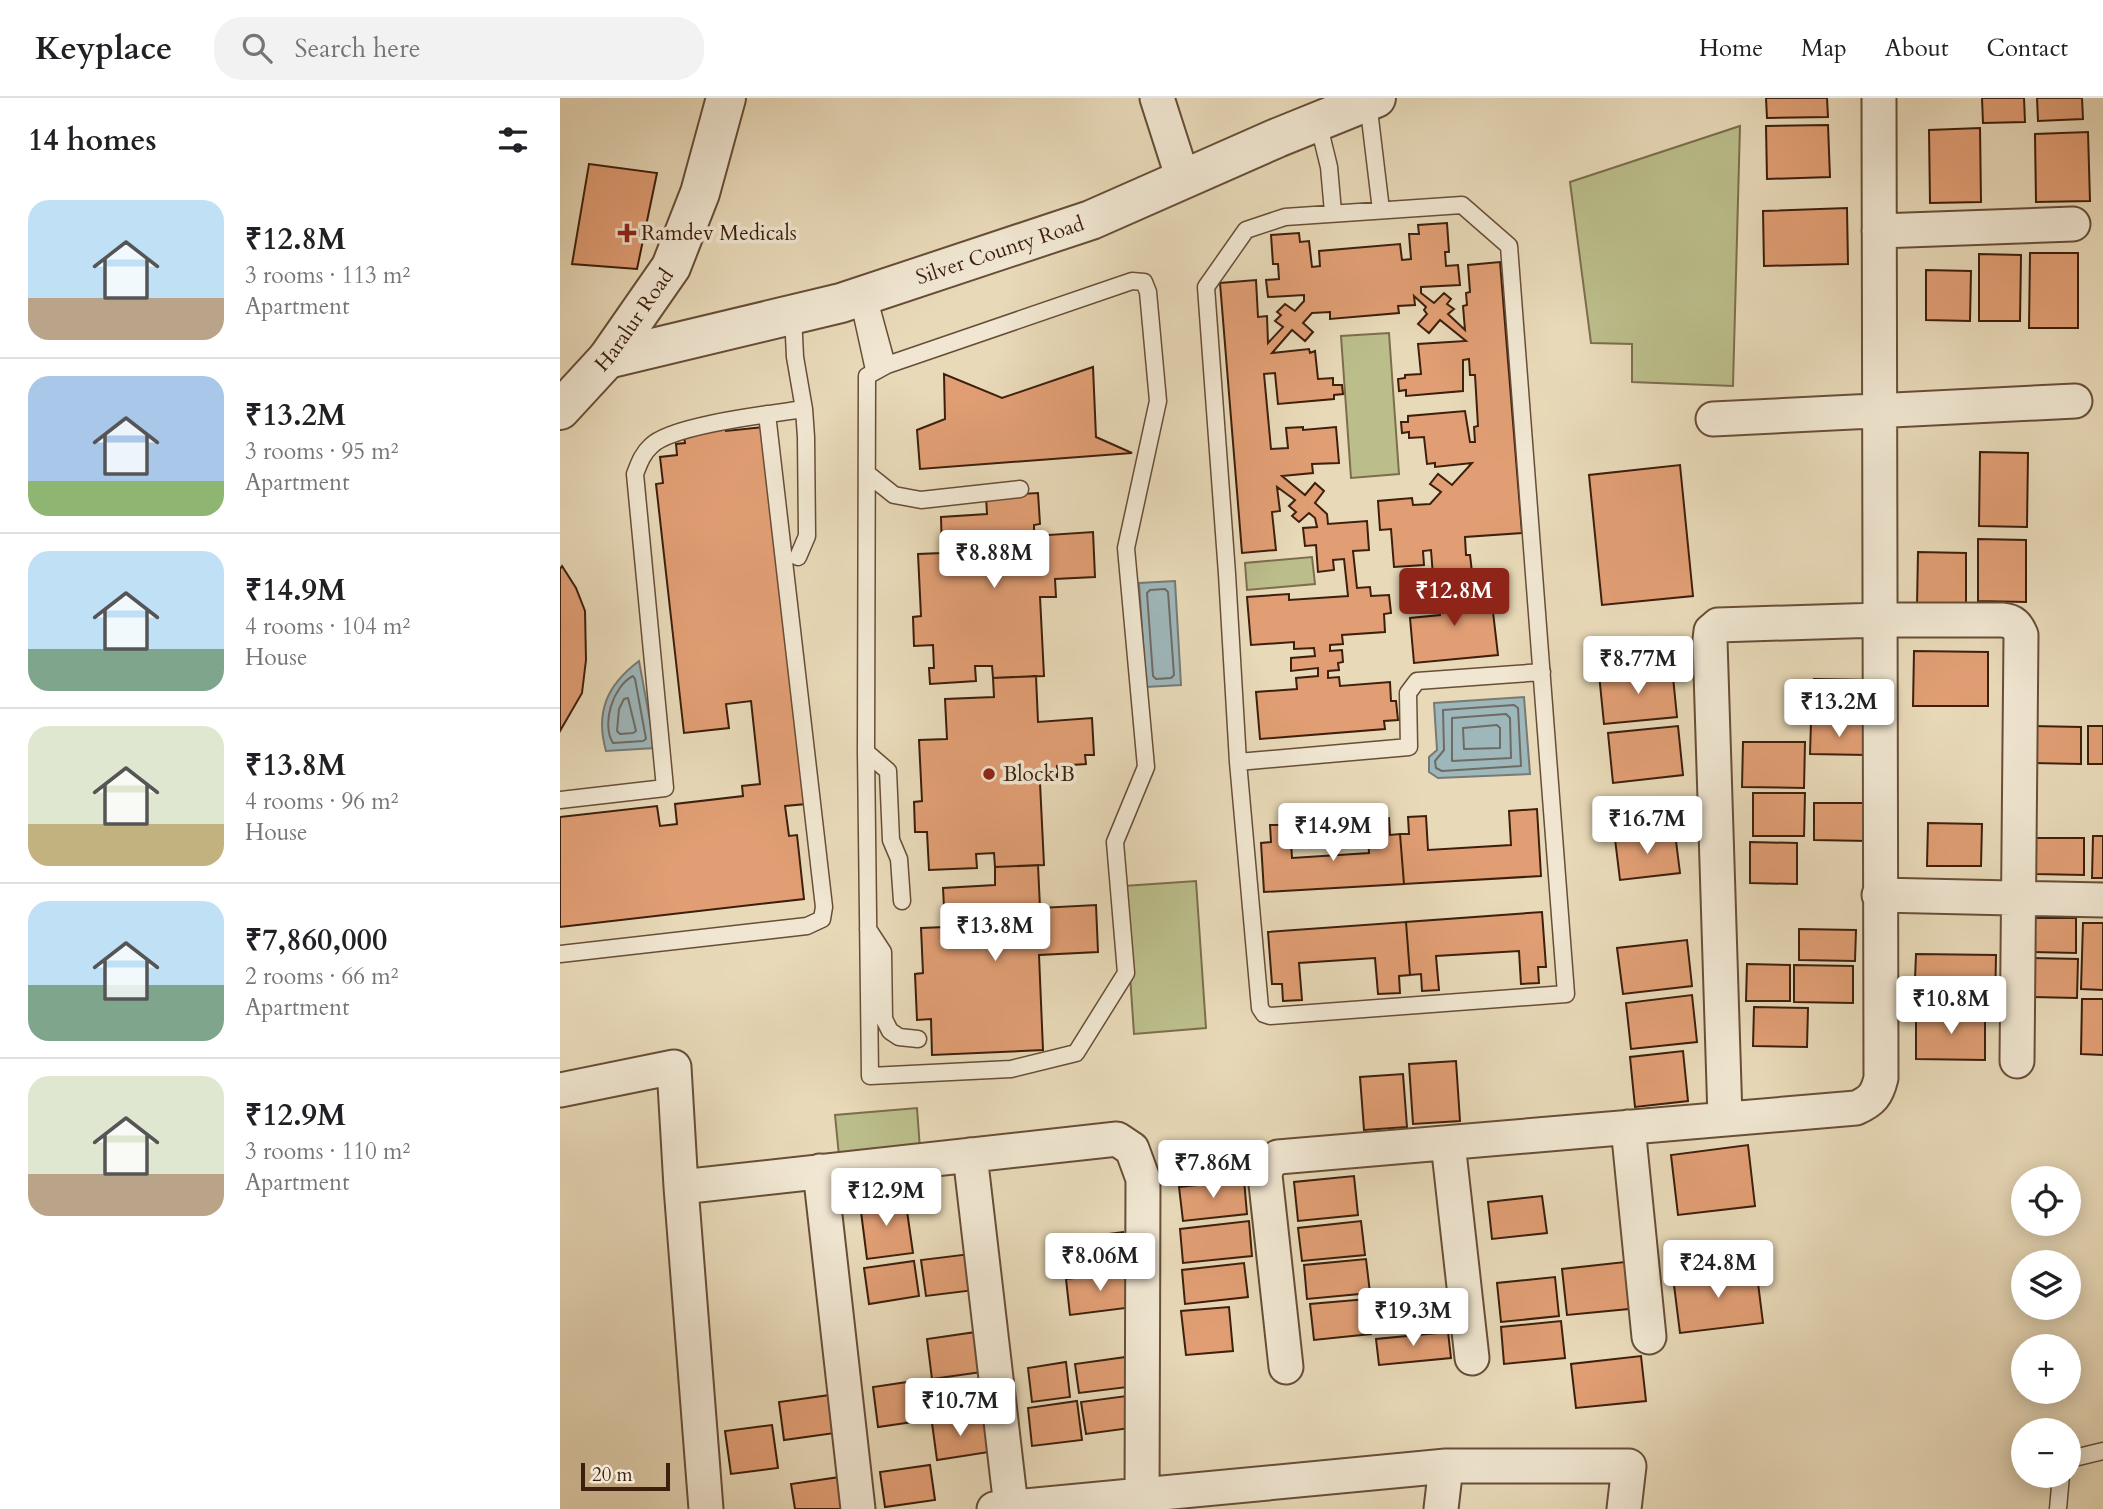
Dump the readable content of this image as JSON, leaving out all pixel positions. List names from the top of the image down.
{
  "streets": {
    "street": ["Silver County Road", "Haralur Road"]
  },
  "crossings": [
    ["Silver County Road", "Haralur Road"]
  ],
  "places": {
    "health": ["Ramdev Medicals"],
    "other": ["Block B"]
  },
  "scale_bar": "20 m",
  "page": {
    "header": "Keyplace",
    "search": "Search here",
    "nav": [
      "Home",
      "Map",
      "About",
      "Contact"
    ],
    "heading": "14 homes",
    "list": [
      {
        "name": "₹12.8M",
        "note": "3 rooms · 113 m² · Apartment"
      },
      {
        "name": "₹13.2M",
        "note": "3 rooms · 95 m² · Apartment"
      },
      {
        "name": "₹14.9M",
        "note": "4 rooms · 104 m² · House"
      },
      {
        "name": "₹13.8M",
        "note": "4 rooms · 96 m² · House"
      },
      {
        "name": "₹7,860,000",
        "note": "2 rooms · 66 m² · Apartment"
      },
      {
        "name": "₹12.9M",
        "note": "3 rooms · 110 m² · Apartment"
      }
    ],
    "price": [
      "₹8.88M",
      "₹12.8M",
      "₹8.77M",
      "₹13.2M",
      "₹16.7M",
      "₹14.9M",
      "₹13.8M",
      "₹10.8M",
      "₹7.86M",
      "₹12.9M",
      "₹8.06M",
      "₹24.8M",
      "₹19.3M",
      "₹10.7M"
    ],
    "map_buttons": ["+", "−"],
    "scale": "20 m"
  }
}
